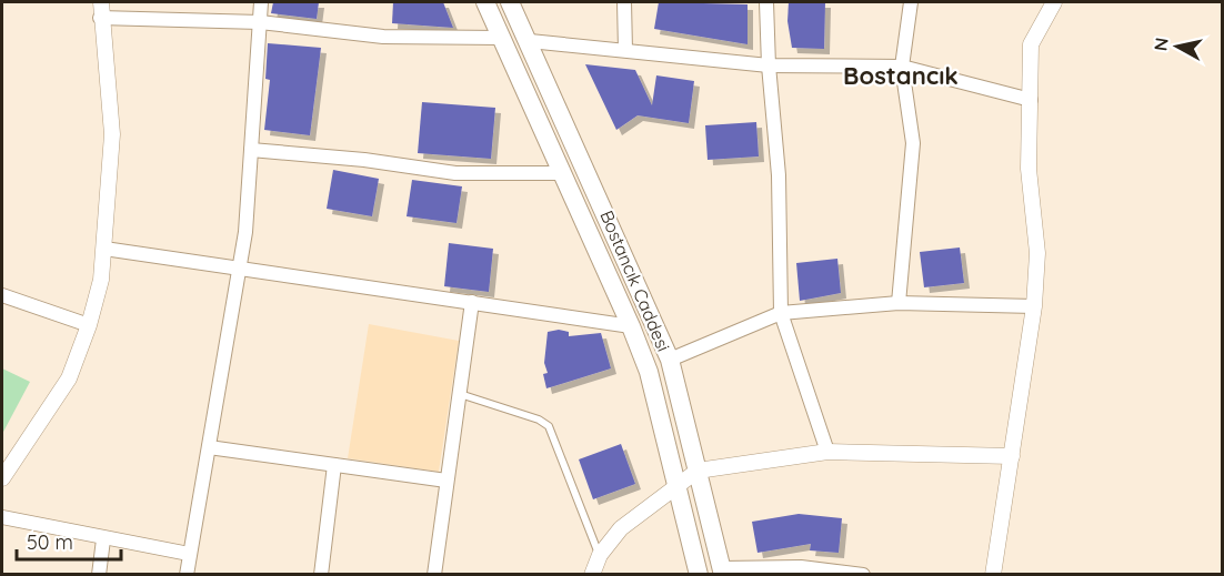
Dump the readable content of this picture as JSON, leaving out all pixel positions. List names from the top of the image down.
{
  "streets": {
    "main road": ["Bostancık Caddesi"]
  },
  "districts": ["Bostancık"],
  "scale_bar": "50 m",
  "north": "left"
}
